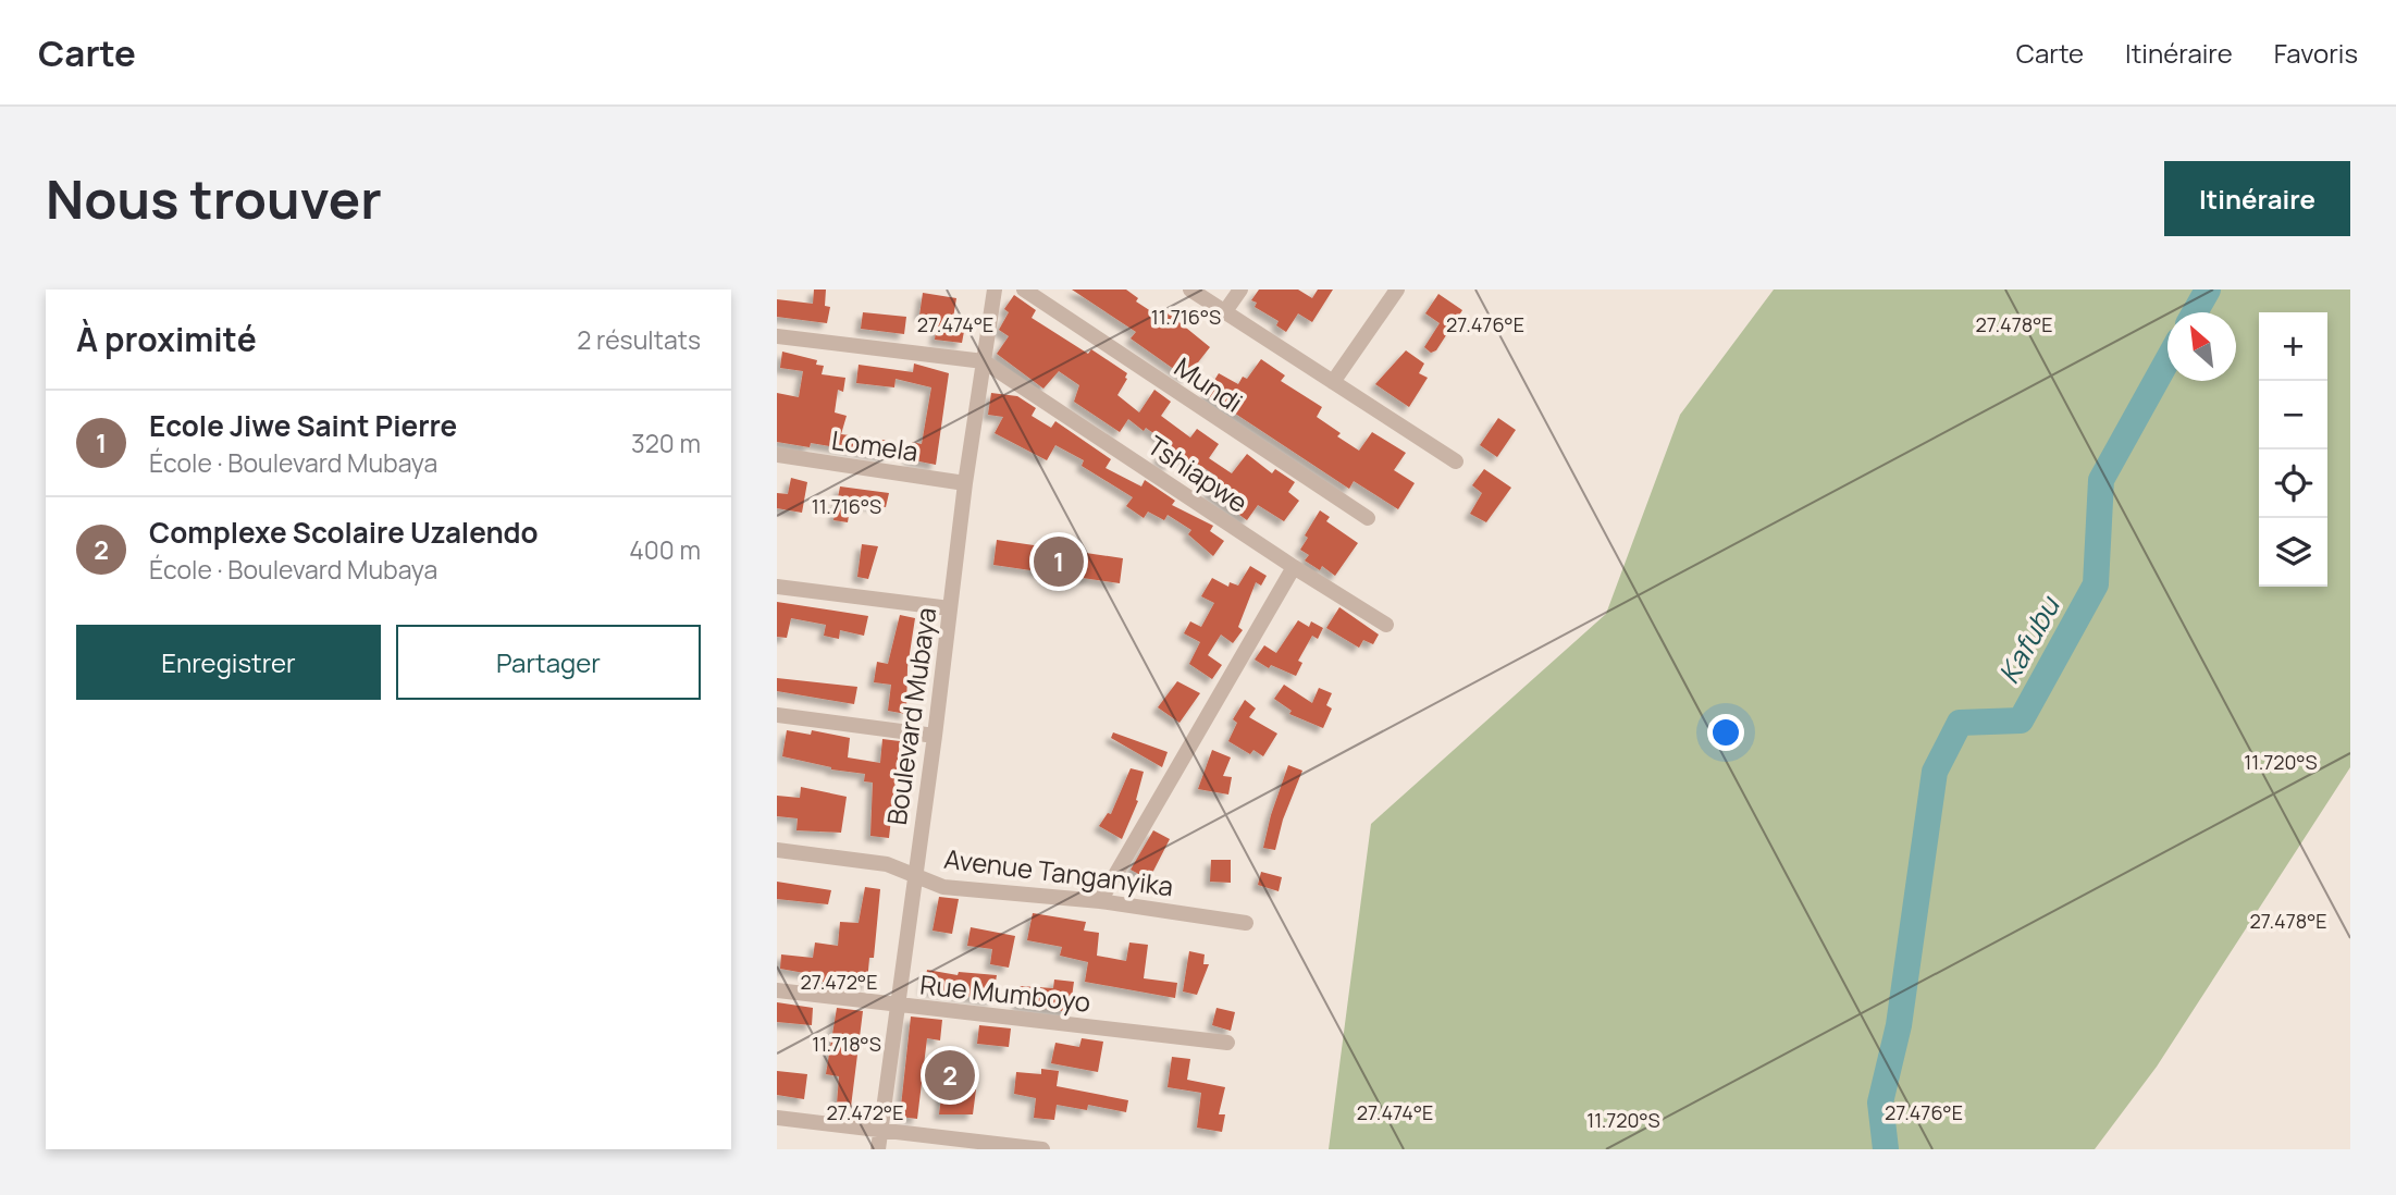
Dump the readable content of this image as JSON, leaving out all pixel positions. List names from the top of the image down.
{
  "streets": {
    "street": [
      "Mundi",
      "Lomela",
      "Tshiapwe",
      "Boulevard Mubaya",
      "Avenue Tanganyika",
      "Rue Mumboyo"
    ]
  },
  "crossings": [
    ["Lomela", "Boulevard Mubaya"],
    ["Tshiapwe", "Boulevard Mubaya"],
    ["Boulevard Mubaya", "Avenue Tanganyika"],
    ["Boulevard Mubaya", "Rue Mumboyo"]
  ],
  "water": ["Kafubu"],
  "north": "top left",
  "page": {
    "header": "Carte",
    "nav": ["Carte", "Itinéraire", "Favoris"],
    "buttons": [
      "Itinéraire",
      ["Enregistrer", "Partager"]
    ],
    "title": "Nous trouver",
    "heading": ["À proximité", "2 résultats"],
    "map_buttons": ["+", "−"],
    "list": [
      {
        "mark": "1",
        "name": "Ecole Jiwe Saint Pierre",
        "note": "École · Boulevard Mubaya",
        "value": "320 m"
      },
      {
        "mark": "2",
        "name": "Complexe Scolaire Uzalendo",
        "note": "École · Boulevard Mubaya",
        "value": "400 m"
      }
    ],
    "pins": ["1", "2"]
  },
  "coordinates": [
    "11.716°S",
    "27.474°E",
    "27.476°E",
    "27.478°E",
    "11.720°S",
    "27.472°E",
    "11.718°S"
  ]
}
